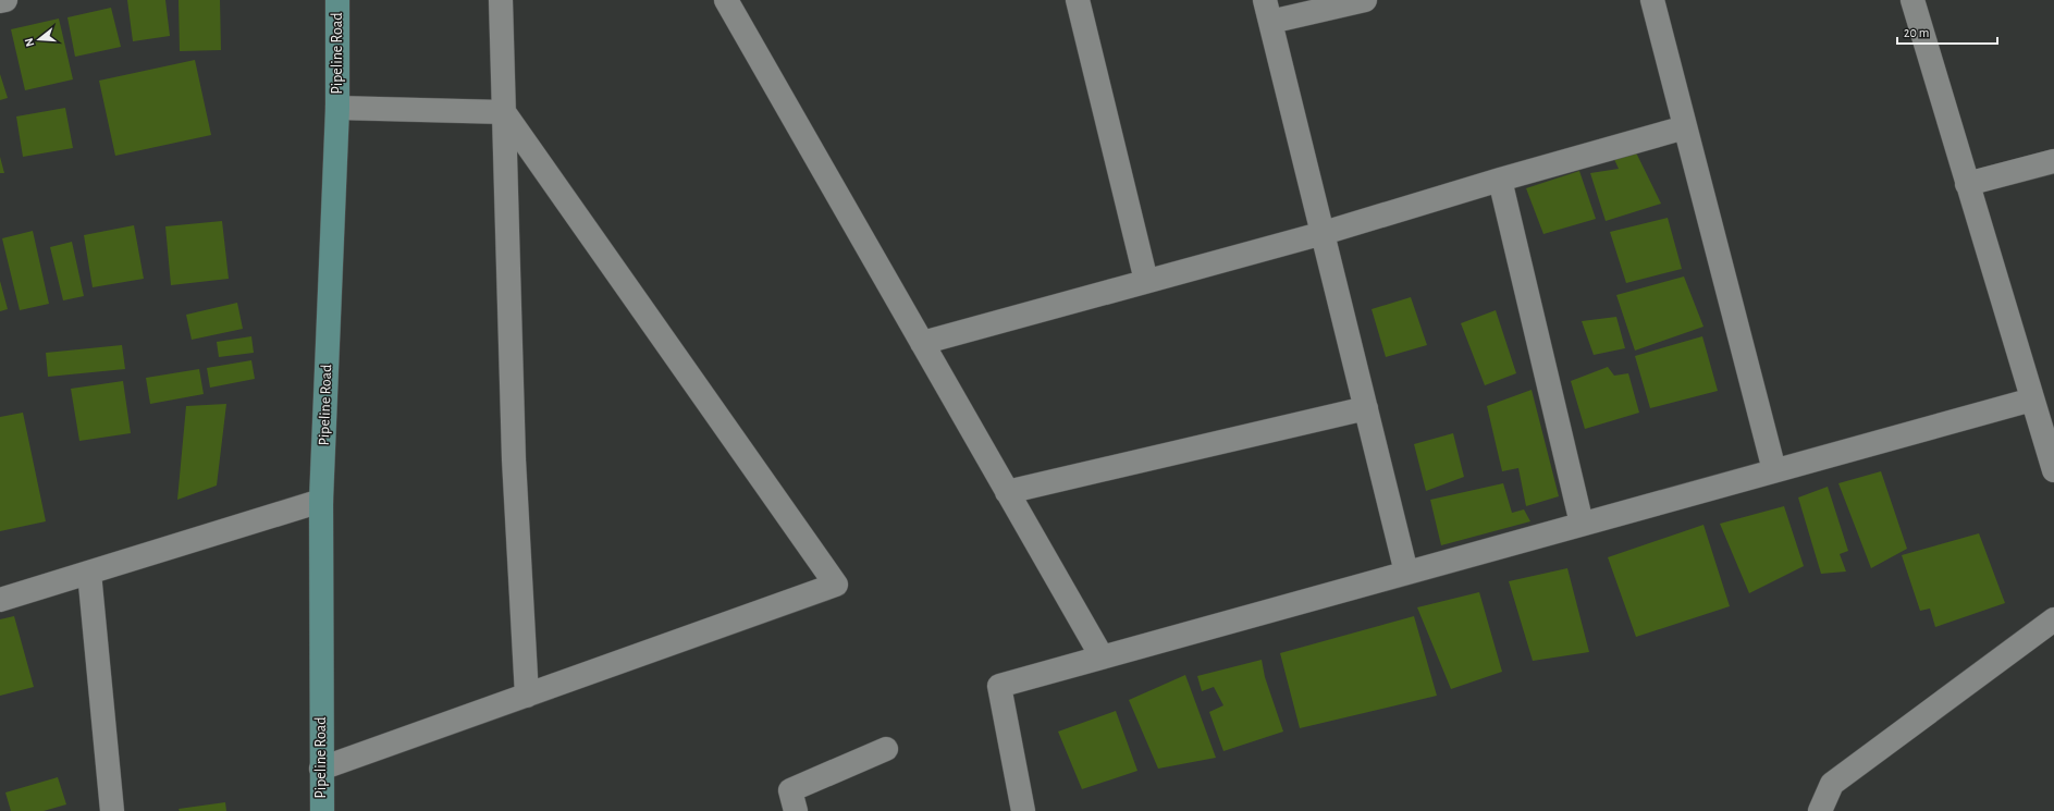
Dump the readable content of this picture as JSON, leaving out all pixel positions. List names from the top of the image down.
{
  "streets": {
    "main road": ["Pipeline Road"]
  },
  "scale_bar": "20 m",
  "north": "left"
}
